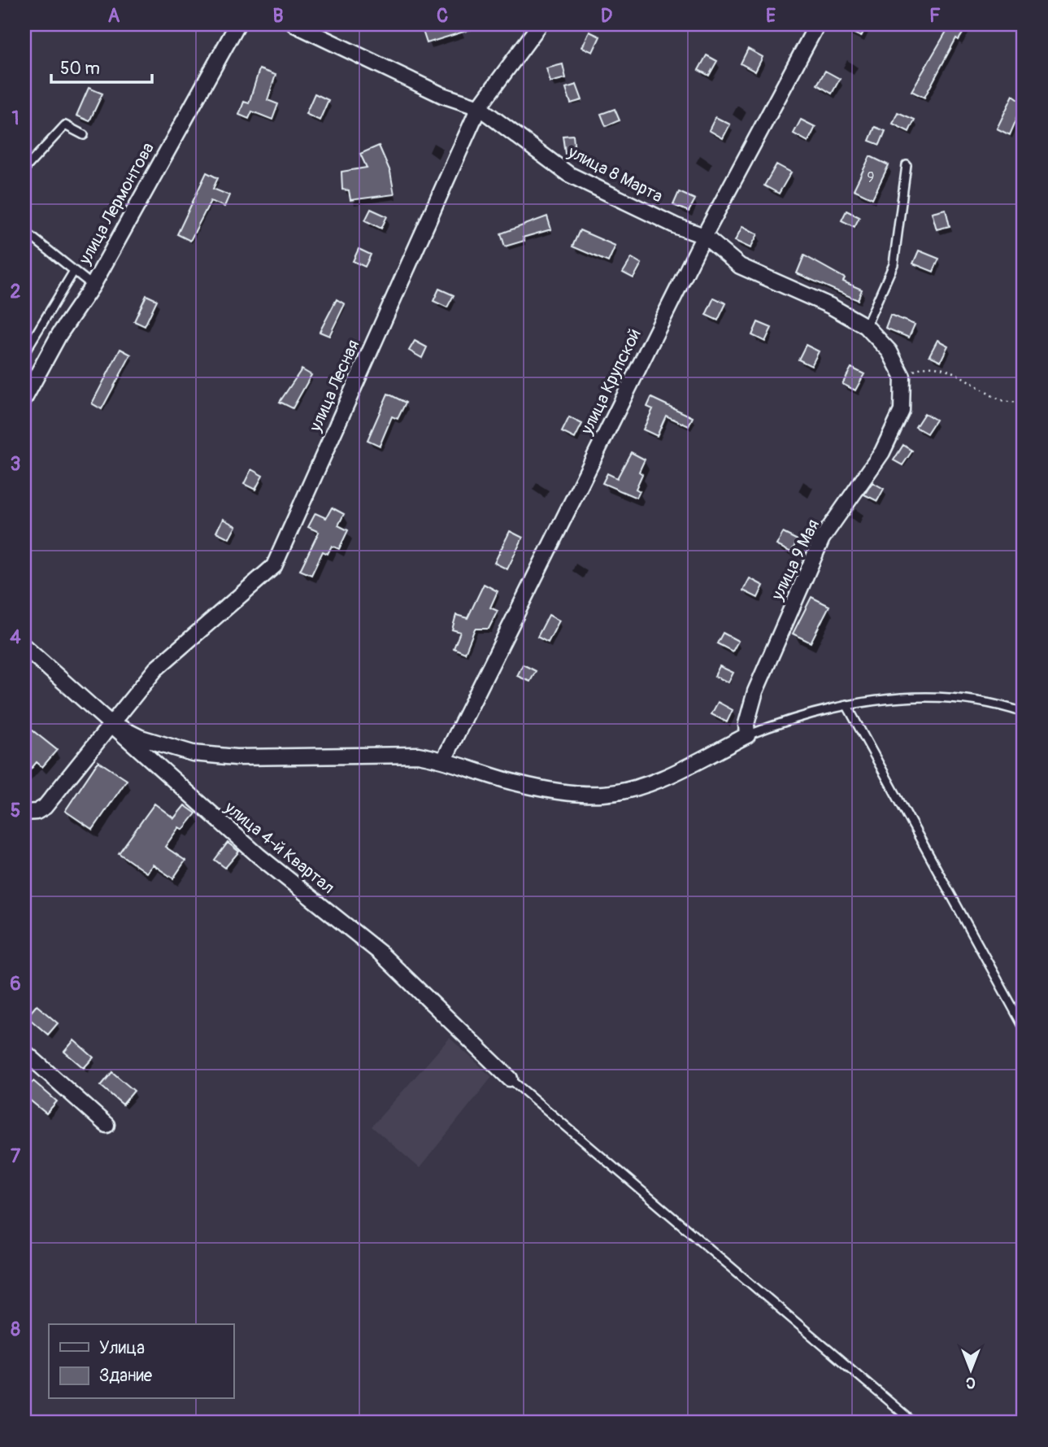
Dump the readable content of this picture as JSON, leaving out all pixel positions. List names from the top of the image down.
{
  "streets": {
    "street": [
      "улица 8 Марта",
      "улица Лермонтова",
      "улица Крупской",
      "улица Лесная",
      "улица 9 Мая",
      "улица 4-й Квартал"
    ]
  },
  "crossings": [
    ["улица 8 Марта", "улица Крупской"],
    ["улица 8 Марта", "улица Лесная"],
    ["улица 8 Марта", "улица 9 Мая"],
    ["улица Лесная", "улица 4-й Квартал"]
  ],
  "house_numbers": ["9"],
  "legend": ["Улица", "Здание"],
  "scale_bar": "50 m",
  "north": "bottom",
  "grid": {
    "columns": [
      "A",
      "B",
      "C",
      "D",
      "E",
      "F"
    ],
    "rows": [
      "1",
      "2",
      "3",
      "4",
      "5",
      "6",
      "7",
      "8"
    ]
  }
}
